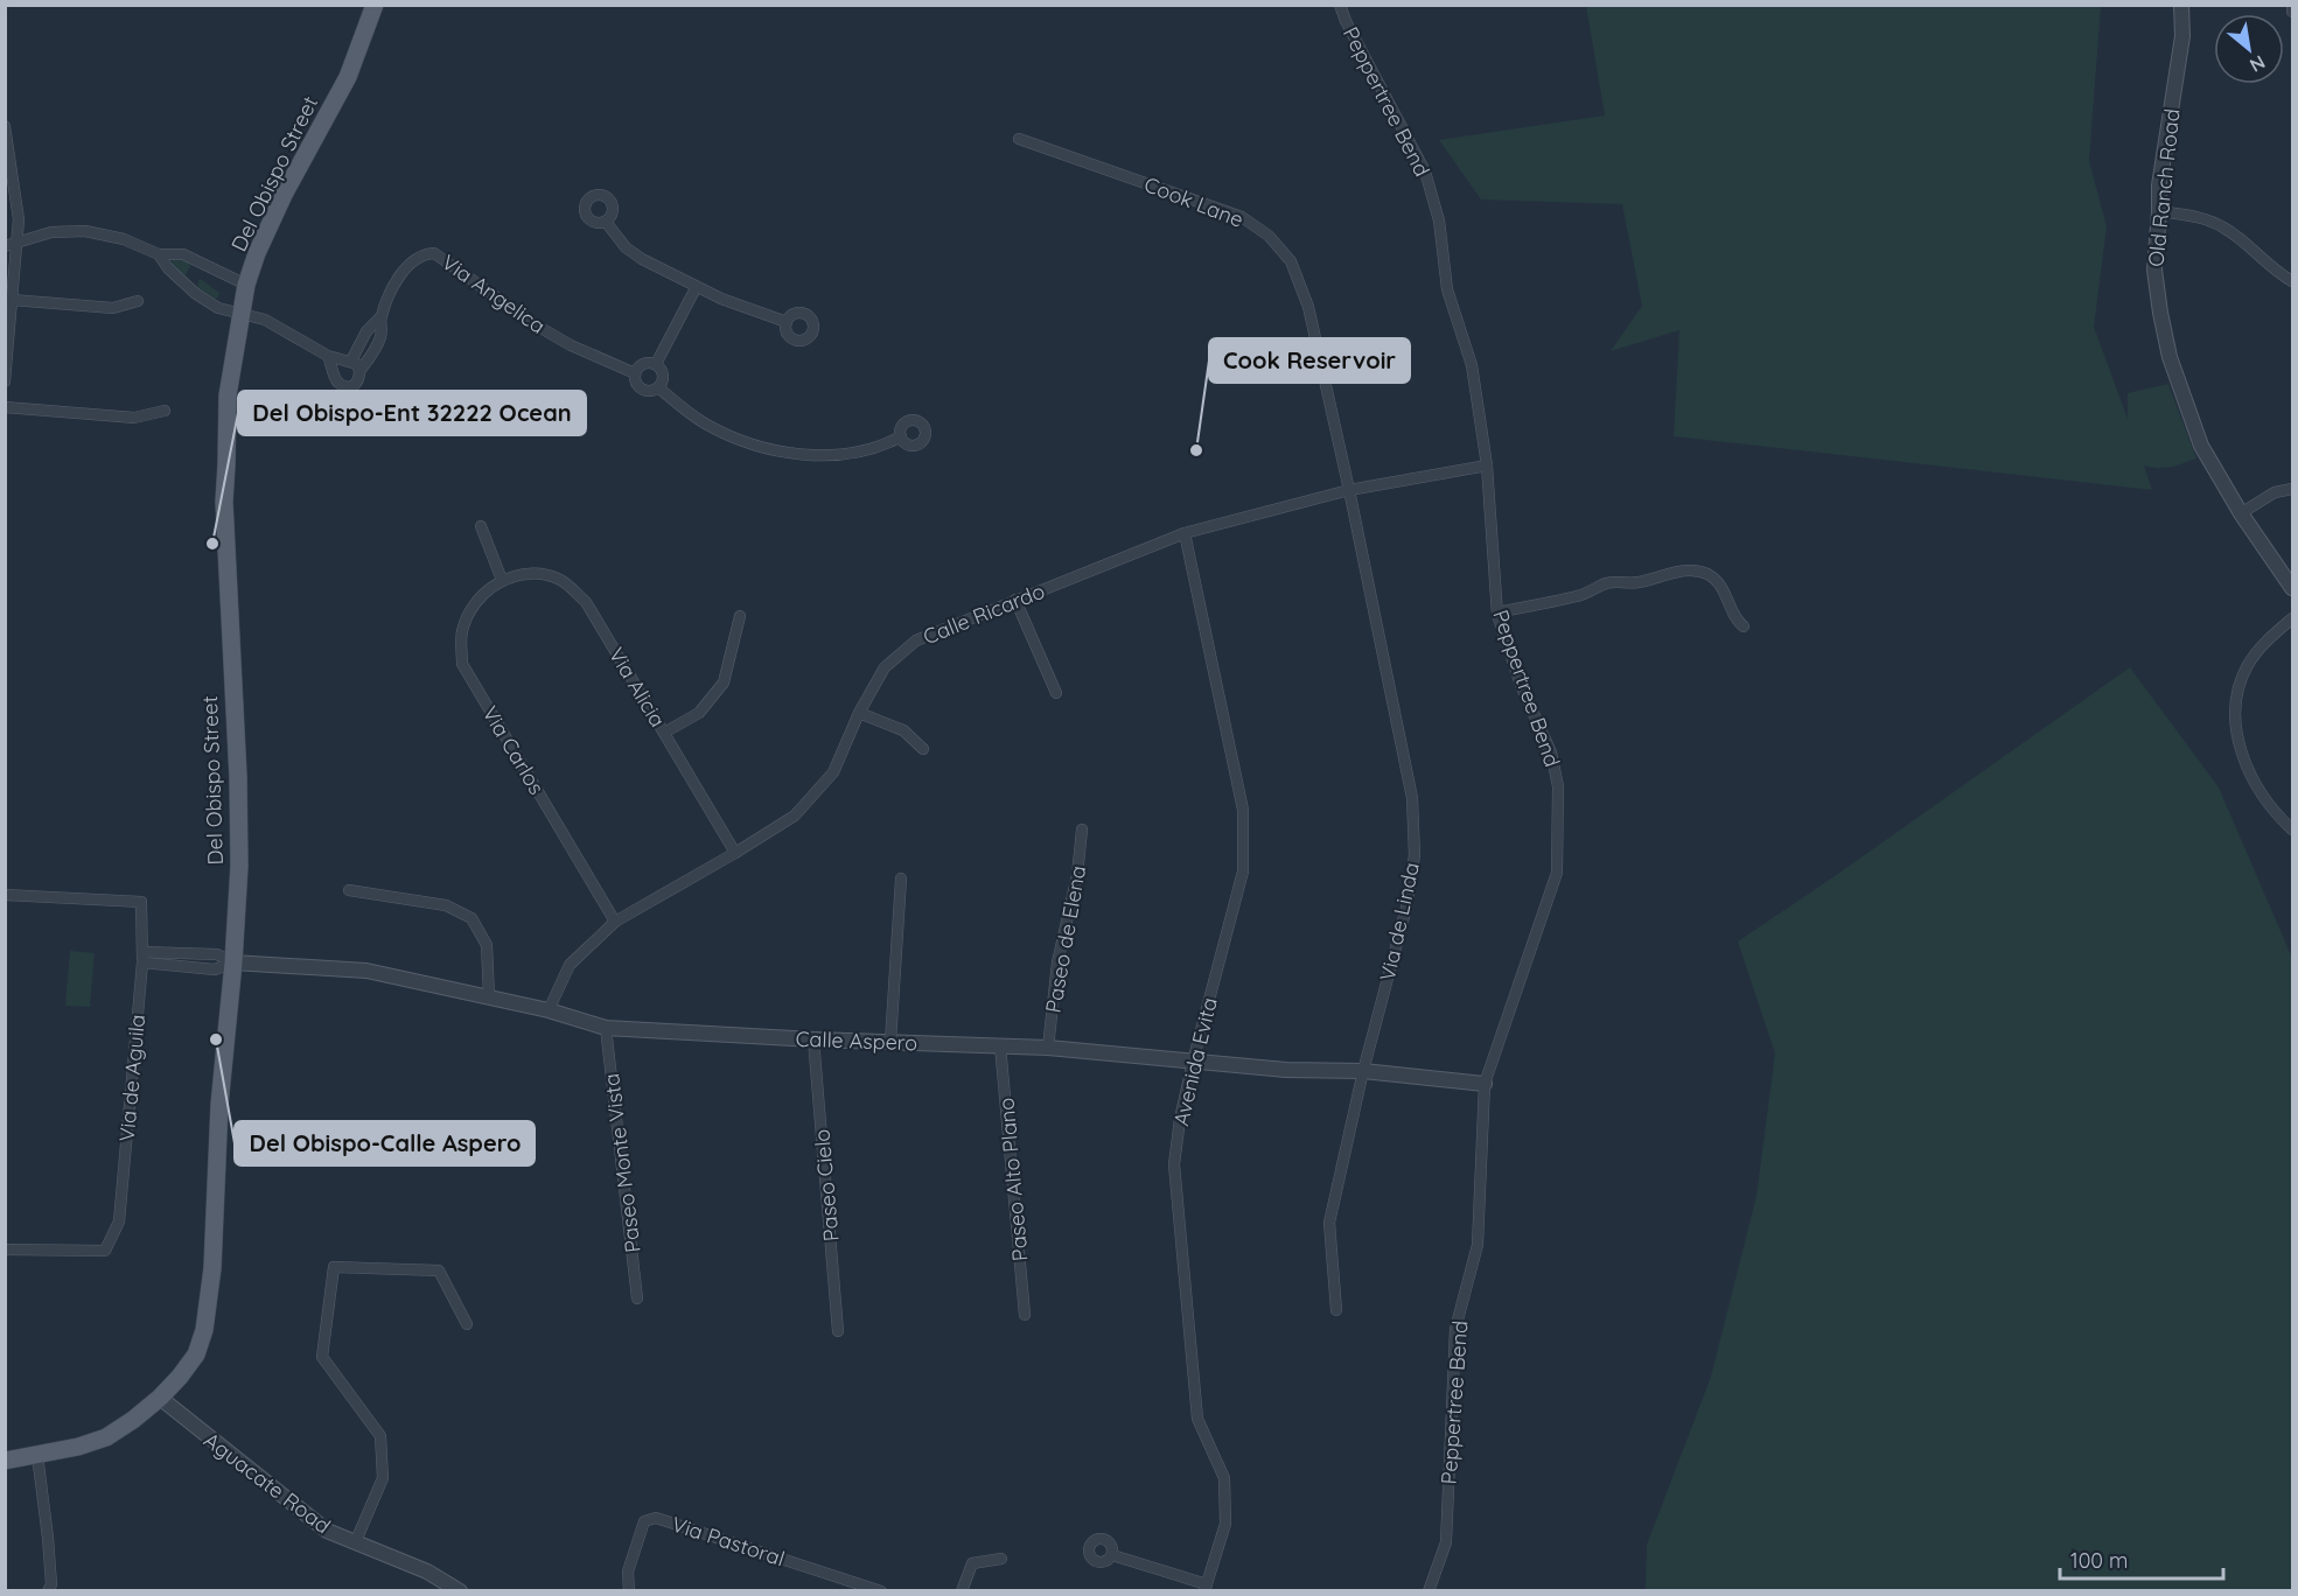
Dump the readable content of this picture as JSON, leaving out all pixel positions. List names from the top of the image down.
{
  "streets": {
    "main road": ["Del Obispo Street"],
    "street": [
      "Peppertree Bend",
      "Old Ranch Road",
      "Cook Lane",
      "Via Angelica",
      "Calle Ricardo",
      "Via Alicia",
      "Via Carlos",
      "Via de Linda",
      "Paseo de Elena",
      "Calle Aspero",
      "Avenida Evita",
      "Via de Aguila",
      "Paseo Monte Vista",
      "Paseo Alto Plano",
      "Paseo Cielo",
      "Aguacate Road",
      "Via Pastoral"
    ]
  },
  "crossings": [
    ["Peppertree Bend", "Calle Ricardo"],
    ["Peppertree Bend", "Calle Aspero"],
    ["Del Obispo Street", "Calle Aspero"],
    ["Del Obispo Street", "Aguacate Road"],
    ["Cook Lane", "Calle Ricardo"],
    ["Cook Lane", "Via de Linda"],
    ["Calle Ricardo", "Via Alicia"],
    ["Calle Ricardo", "Via Carlos"],
    ["Calle Ricardo", "Via de Linda"],
    ["Calle Ricardo", "Calle Aspero"],
    ["Calle Ricardo", "Avenida Evita"],
    ["Via Alicia", "Via Carlos"],
    ["Via de Linda", "Calle Aspero"],
    ["Paseo de Elena", "Calle Aspero"],
    ["Calle Aspero", "Avenida Evita"],
    ["Calle Aspero", "Via de Aguila"],
    ["Calle Aspero", "Paseo Monte Vista"],
    ["Calle Aspero", "Paseo Alto Plano"],
    ["Calle Aspero", "Paseo Cielo"]
  ],
  "places": ["Cook Reservoir", "Del Obispo-Ent 32222 Ocean", "Del Obispo-Calle Aspero"],
  "scale_bar": "100 m",
  "north": "bottom right"
}
